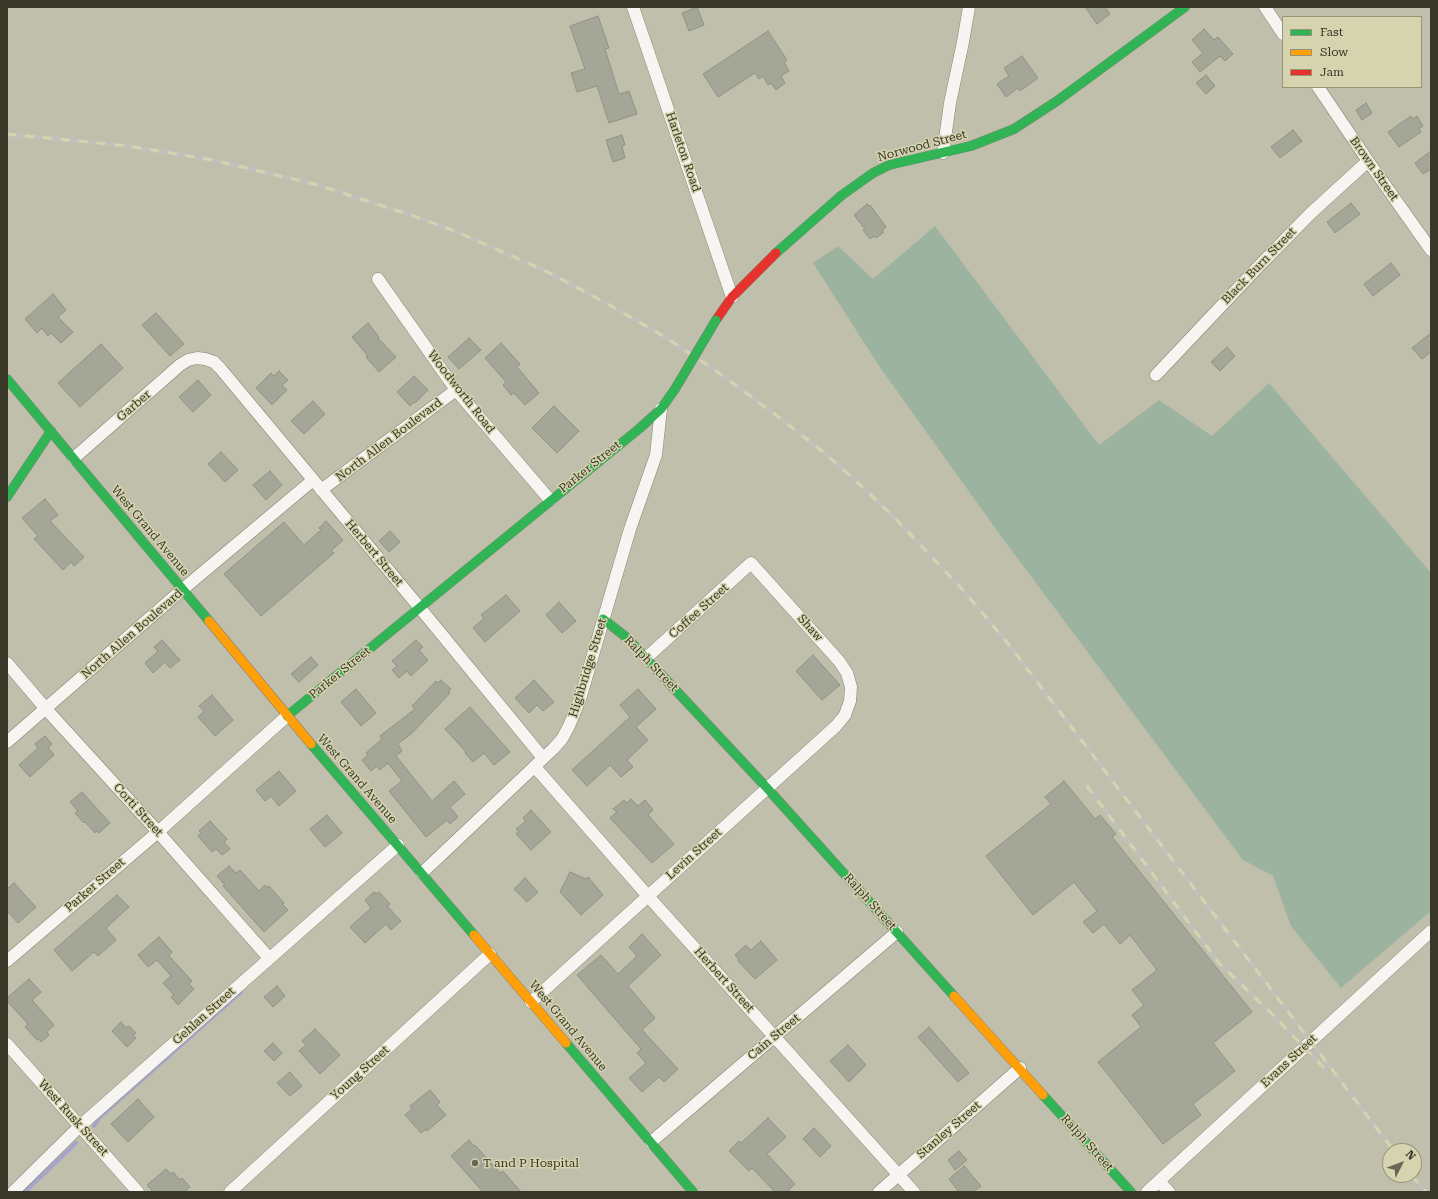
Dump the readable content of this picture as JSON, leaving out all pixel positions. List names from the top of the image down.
{
  "streets": {
    "main road": [
      "Norwood Street",
      "Parker Street",
      "West Grand Avenue",
      "Ralph Street"
    ],
    "street": [
      "Harleton Road",
      "Brown Street",
      "Black Burn Street",
      "Woodworth Road",
      "Garber",
      "North Allen Boulevard",
      "Herbert Street",
      "Coffee Street",
      "Shaw",
      "Highbridge Street",
      "Corti Street",
      "Levin Street",
      "Gehlan Street",
      "Cain Street",
      "Evans Street",
      "Young Street",
      "West Rusk Street",
      "Stanley Street"
    ]
  },
  "crossings": [
    ["Norwood Street", "Harleton Road"],
    ["Norwood Street", "Parker Street"],
    ["Brown Street", "Black Burn Street"],
    ["Woodworth Road", "North Allen Boulevard"],
    ["Woodworth Road", "Parker Street"],
    ["Garber", "West Grand Avenue"],
    ["Garber", "Herbert Street"],
    ["North Allen Boulevard", "West Grand Avenue"],
    ["North Allen Boulevard", "Herbert Street"],
    ["North Allen Boulevard", "Corti Street"],
    ["Parker Street", "West Grand Avenue"],
    ["Parker Street", "Herbert Street"],
    ["Parker Street", "Highbridge Street"],
    ["Parker Street", "Corti Street"],
    ["West Grand Avenue", "Highbridge Street"],
    ["West Grand Avenue", "Levin Street"],
    ["West Grand Avenue", "Gehlan Street"],
    ["West Grand Avenue", "Cain Street"],
    ["West Grand Avenue", "Young Street"],
    ["Herbert Street", "Highbridge Street"],
    ["Herbert Street", "Levin Street"],
    ["Herbert Street", "Cain Street"],
    ["Herbert Street", "Stanley Street"],
    ["Coffee Street", "Shaw"],
    ["Coffee Street", "Ralph Street"],
    ["Shaw", "Levin Street"],
    ["Ralph Street", "Highbridge Street"],
    ["Ralph Street", "Levin Street"],
    ["Ralph Street", "Cain Street"],
    ["Ralph Street", "Stanley Street"],
    ["Corti Street", "Gehlan Street"],
    ["Gehlan Street", "West Rusk Street"]
  ],
  "places": ["T and P Hospital"],
  "legend": ["Fast", "Slow", "Jam"],
  "north": "top right"
}
